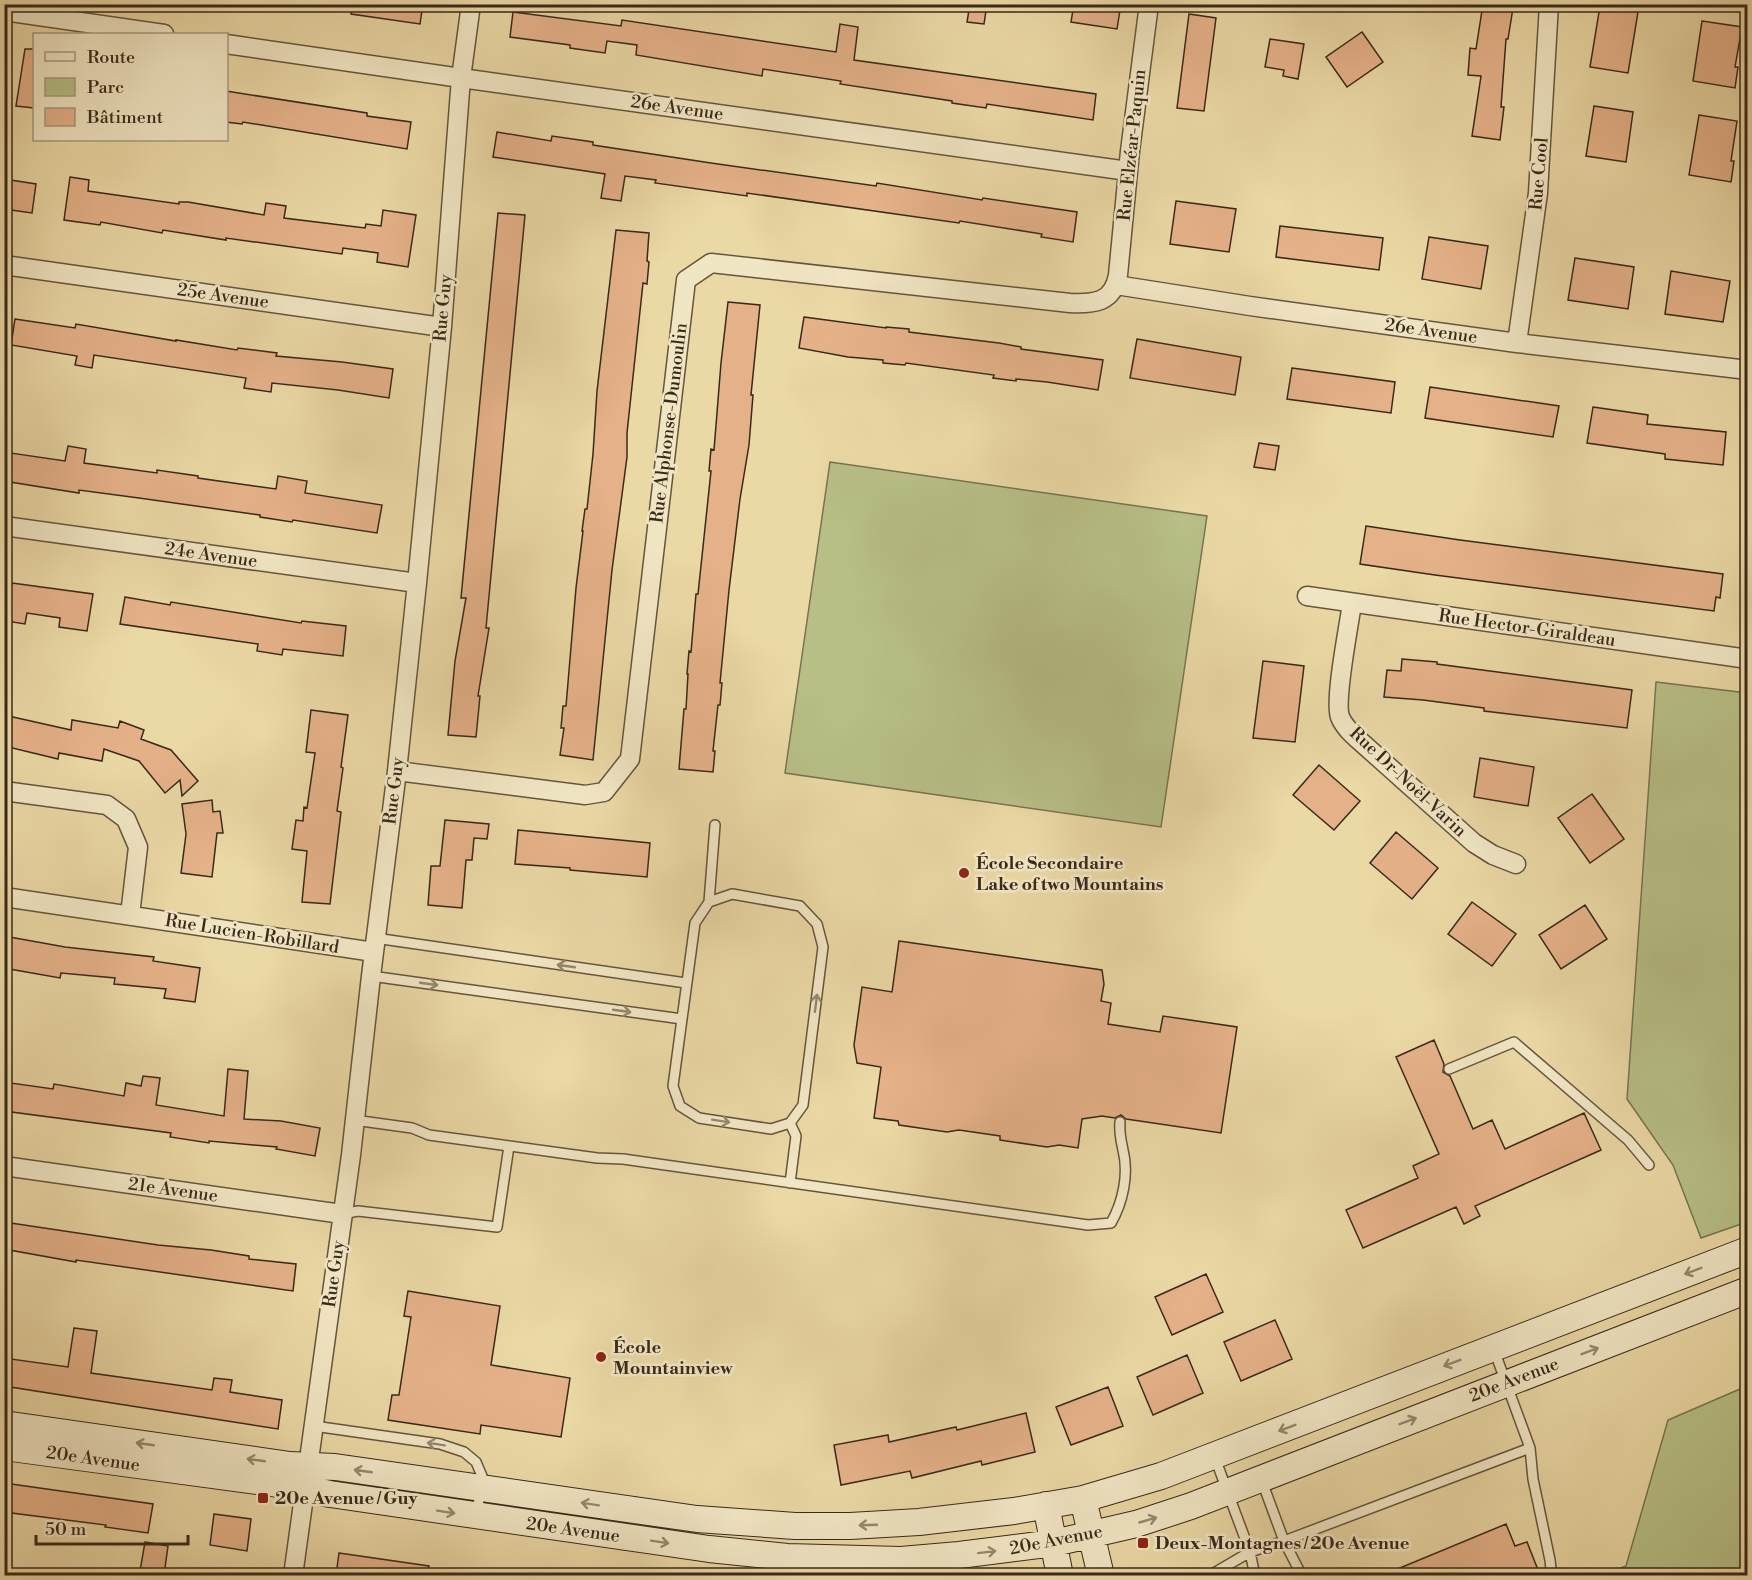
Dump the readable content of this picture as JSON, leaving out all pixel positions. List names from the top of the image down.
{
  "streets": {
    "street": [
      "26e Avenue",
      "Rue Elzéar-Paquin",
      "Rue Cool",
      "25e Avenue",
      "Rue Guy",
      "Rue Alphonse-Dumoulin",
      "24e Avenue",
      "Rue Hector-Giraldeau",
      "Rue Dr-Noël-Varin",
      "Rue Lucien-Robillard",
      "21e Avenue",
      "20e Avenue"
    ]
  },
  "crossings": [
    ["26e Avenue", "Rue Elzéar-Paquin"],
    ["26e Avenue", "Rue Cool"],
    ["26e Avenue", "Rue Guy"],
    ["26e Avenue", "Rue Alphonse-Dumoulin"],
    ["Rue Elzéar-Paquin", "Rue Alphonse-Dumoulin"],
    ["25e Avenue", "Rue Guy"],
    ["Rue Guy", "Rue Alphonse-Dumoulin"],
    ["Rue Guy", "24e Avenue"],
    ["Rue Guy", "Rue Lucien-Robillard"],
    ["Rue Guy", "21e Avenue"],
    ["Rue Guy", "20e Avenue"],
    ["Rue Hector-Giraldeau", "Rue Dr-Noël-Varin"]
  ],
  "places": {
    "other": ["École Secondaire Lake of two Mountains", "École Mountainview"],
    "transit": ["20e Avenue / Guy", "Deux-Montagnes / 20e Avenue"]
  },
  "legend": ["Route", "Parc", "Bâtiment"],
  "scale_bar": "50 m"
}
